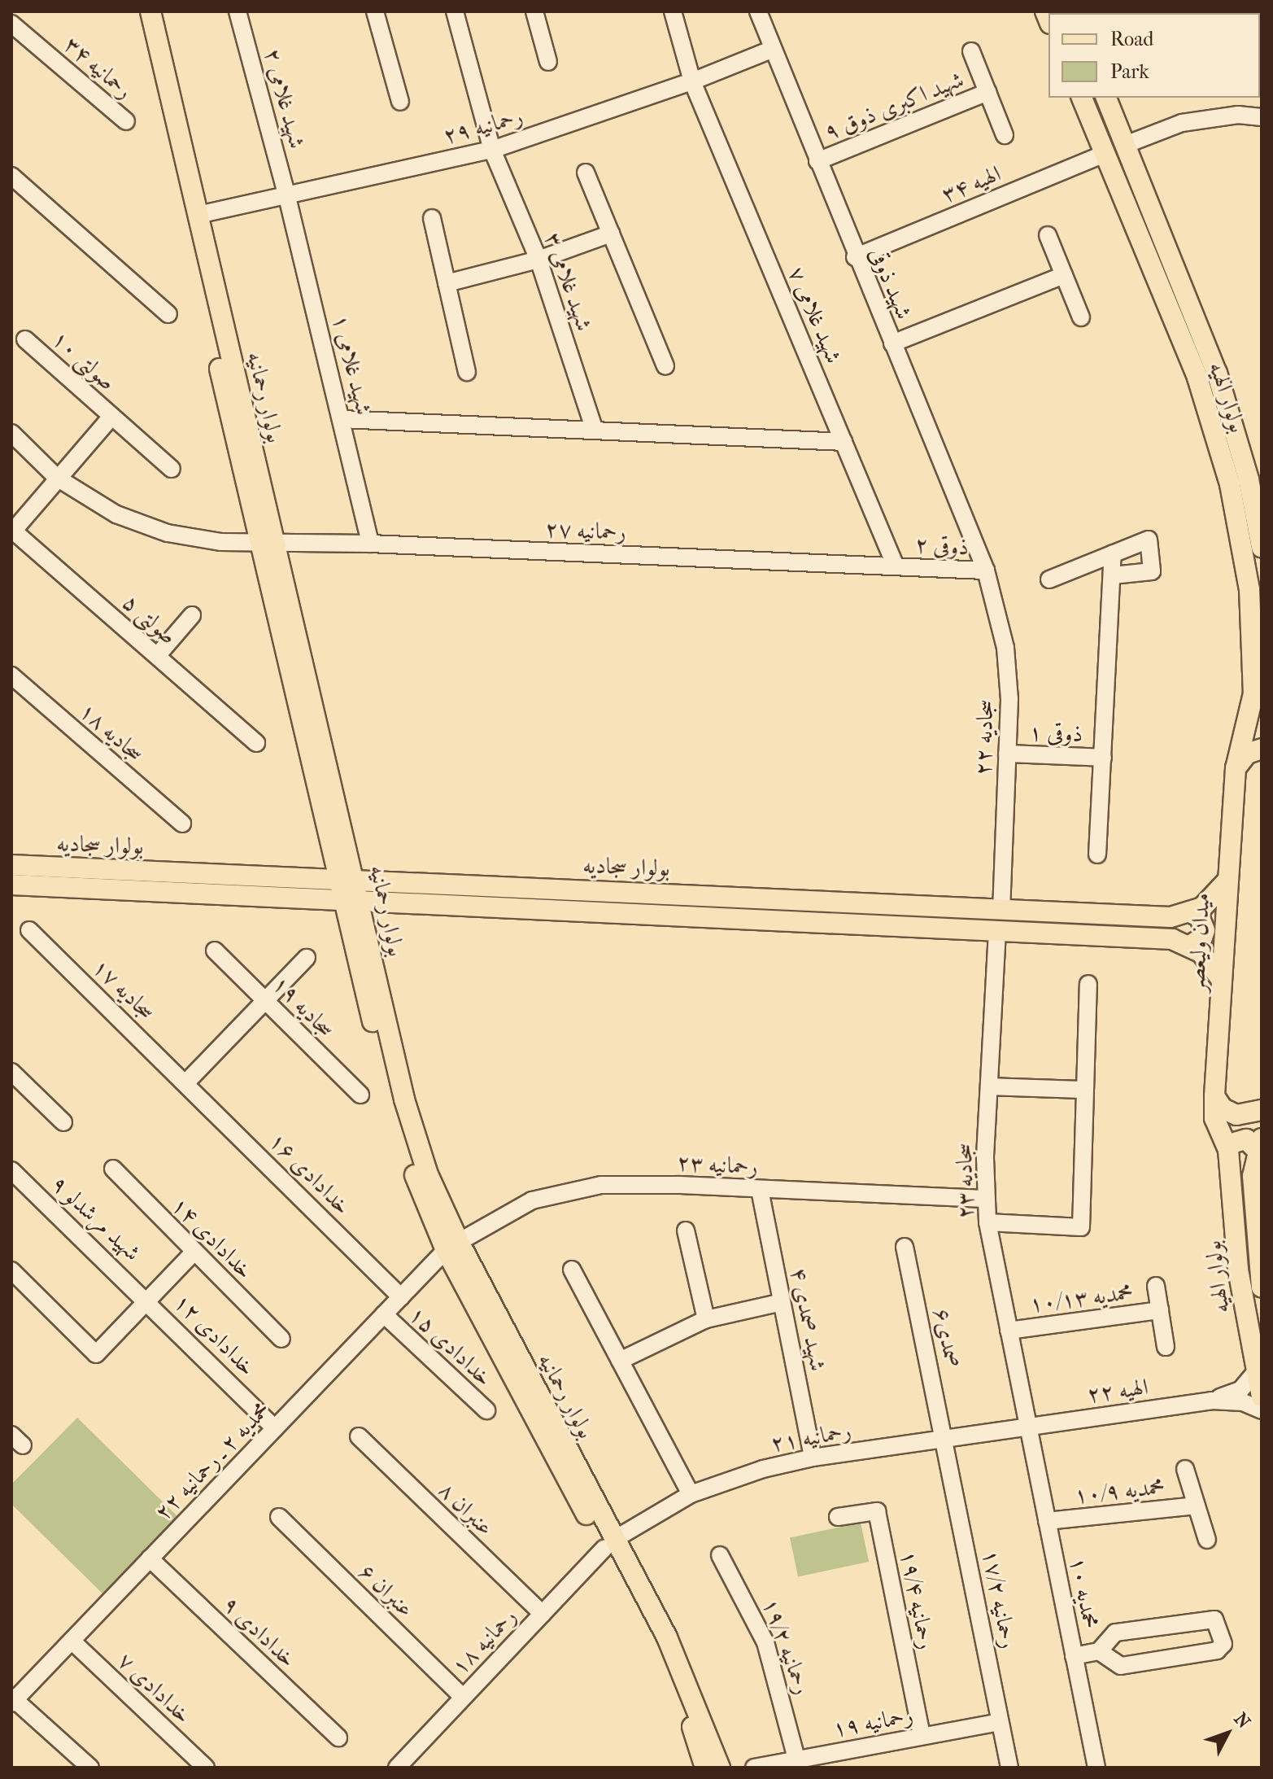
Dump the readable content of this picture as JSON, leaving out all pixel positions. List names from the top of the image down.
{
  "streets": {
    "main road": [
      "بولوار رحمانیه",
      "بولوار الهیه",
      "بولوار سجادیه",
      "میدان ولیعصر"
    ],
    "street": [
      "رحمانیه ۳۴",
      "شهید غلامی ۲",
      "شهید اکبری ذوق ۹",
      "رحمانیه ۲۹",
      "الهیه ۳۴",
      "شهید غلامی ۳",
      "شهید ذوقی",
      "شهید غلامی ۷",
      "صولتی ۱۰",
      "شهید غلامی ۱",
      "رحمانیه ۲۷",
      "ذوقی ۲",
      "صولتی ۵",
      "سجادیه ۱۸",
      "ذوقی ۱",
      "سجادیه ۲۲",
      "سجادیه ۱۷",
      "سجادیه ۱۹",
      "رحمانیه ۲۳",
      "خدادادی ۱۶",
      "سجادیه ۲۳",
      "شهید مرشدلو ۹",
      "خدادادی ۱۴",
      "محمدیه ۱۰/۱۳",
      "شهید صمدی ۴",
      "خدادادی ۱۲",
      "صمدی۶",
      "خدادادی ۱۵",
      "الهیه ۲۲",
      "رحمانیه ۲۱",
      "محمدیه ۲ ـ رحمانیه ۲۲",
      "محمدیه ۱۰/۹",
      "عنبران ۸",
      "عنبران ۶",
      "محمدیه ۱۰",
      "رحمانیه ۱۷/۲",
      "رحمانیه ۱۹/۴",
      "خدادادی ۹",
      "رحمانیه ۱۸",
      "رحمانیه ۱۹/۲",
      "خدادادی ۷",
      "رحمانیه ۱۹"
    ]
  },
  "crossings": [
    ["شهید غلامی ۲", "رحمانیه ۲۹"],
    ["شهید غلامی ۲", "شهید غلامی ۱"],
    ["شهید اکبری ذوق ۹", "شهید ذوقی"],
    ["رحمانیه ۲۹", "شهید غلامی ۳"],
    ["رحمانیه ۲۹", "شهید ذوقی"],
    ["رحمانیه ۲۹", "شهید غلامی ۷"],
    ["رحمانیه ۲۹", "شهید غلامی ۱"],
    ["رحمانیه ۲۹", "بولوار رحمانیه"],
    ["الهیه ۳۴", "شهید ذوقی"],
    ["الهیه ۳۴", "بولوار الهیه"],
    ["شهید ذوقی", "ذوقی ۲"],
    ["شهید ذوقی", "سجادیه ۲۲"],
    ["شهید غلامی ۷", "رحمانیه ۲۷"],
    ["شهید غلامی ۷", "ذوقی ۲"],
    ["شهید غلامی ۱", "رحمانیه ۲۷"],
    ["بولوار رحمانیه", "رحمانیه ۲۷"],
    ["بولوار رحمانیه", "بولوار سجادیه"],
    ["بولوار رحمانیه", "رحمانیه ۲۳"],
    ["بولوار رحمانیه", "رحمانیه ۲۱"],
    ["بولوار رحمانیه", "محمدیه ۲ ـ رحمانیه ۲۲"],
    ["بولوار رحمانیه", "رحمانیه ۱۸"],
    ["بولوار الهیه", "میدان ولیعصر"],
    ["رحمانیه ۲۷", "ذوقی ۲"],
    ["ذوقی ۲", "سجادیه ۲۲"],
    ["ذوقی ۱", "سجادیه ۲۲"],
    ["سجادیه ۲۲", "بولوار سجادیه"],
    ["بولوار سجادیه", "میدان ولیعصر"],
    ["بولوار سجادیه", "سجادیه ۲۳"],
    ["سجادیه ۱۷", "خدادادی ۱۶"],
    ["رحمانیه ۲۳", "سجادیه ۲۳"],
    ["رحمانیه ۲۳", "شهید صمدی ۴"],
    ["رحمانیه ۲۳", "محمدیه ۲ ـ رحمانیه ۲۲"],
    ["خدادادی ۱۶", "محمدیه ۲ ـ رحمانیه ۲۲"],
    ["سجادیه ۲۳", "محمدیه ۱۰/۱۳"],
    ["سجادیه ۲۳", "الهیه ۲۲"],
    ["سجادیه ۲۳", "رحمانیه ۲۱"],
    ["سجادیه ۲۳", "محمدیه ۱۰"],
    ["شهید مرشدلو ۹", "خدادادی ۱۲"],
    ["شهید صمدی ۴", "رحمانیه ۲۱"],
    ["خدادادی ۱۲", "محمدیه ۲ ـ رحمانیه ۲۲"],
    ["صمدی۶", "رحمانیه ۲۱"],
    ["صمدی۶", "رحمانیه ۱۷/۲"],
    ["خدادادی ۱۵", "محمدیه ۲ ـ رحمانیه ۲۲"],
    ["الهیه ۲۲", "رحمانیه ۲۱"],
    ["الهیه ۲۲", "محمدیه ۱۰"],
    ["رحمانیه ۲۱", "محمدیه ۱۰"],
    ["رحمانیه ۲۱", "رحمانیه ۱۷/۲"],
    ["رحمانیه ۲۱", "رحمانیه ۱۸"],
    ["محمدیه ۲ ـ رحمانیه ۲۲", "خدادادی ۹"],
    ["محمدیه ۲ ـ رحمانیه ۲۲", "خدادادی ۷"],
    ["محمدیه ۱۰/۹", "محمدیه ۱۰"],
    ["عنبران ۸", "رحمانیه ۱۸"],
    ["عنبران ۶", "رحمانیه ۱۸"],
    ["رحمانیه ۱۷/۲", "رحمانیه ۱۹"],
    ["رحمانیه ۱۹/۴", "رحمانیه ۱۹"],
    ["رحمانیه ۱۹/۲", "رحمانیه ۱۹"]
  ],
  "legend": ["Road", "Park"],
  "north": "top right"
}
